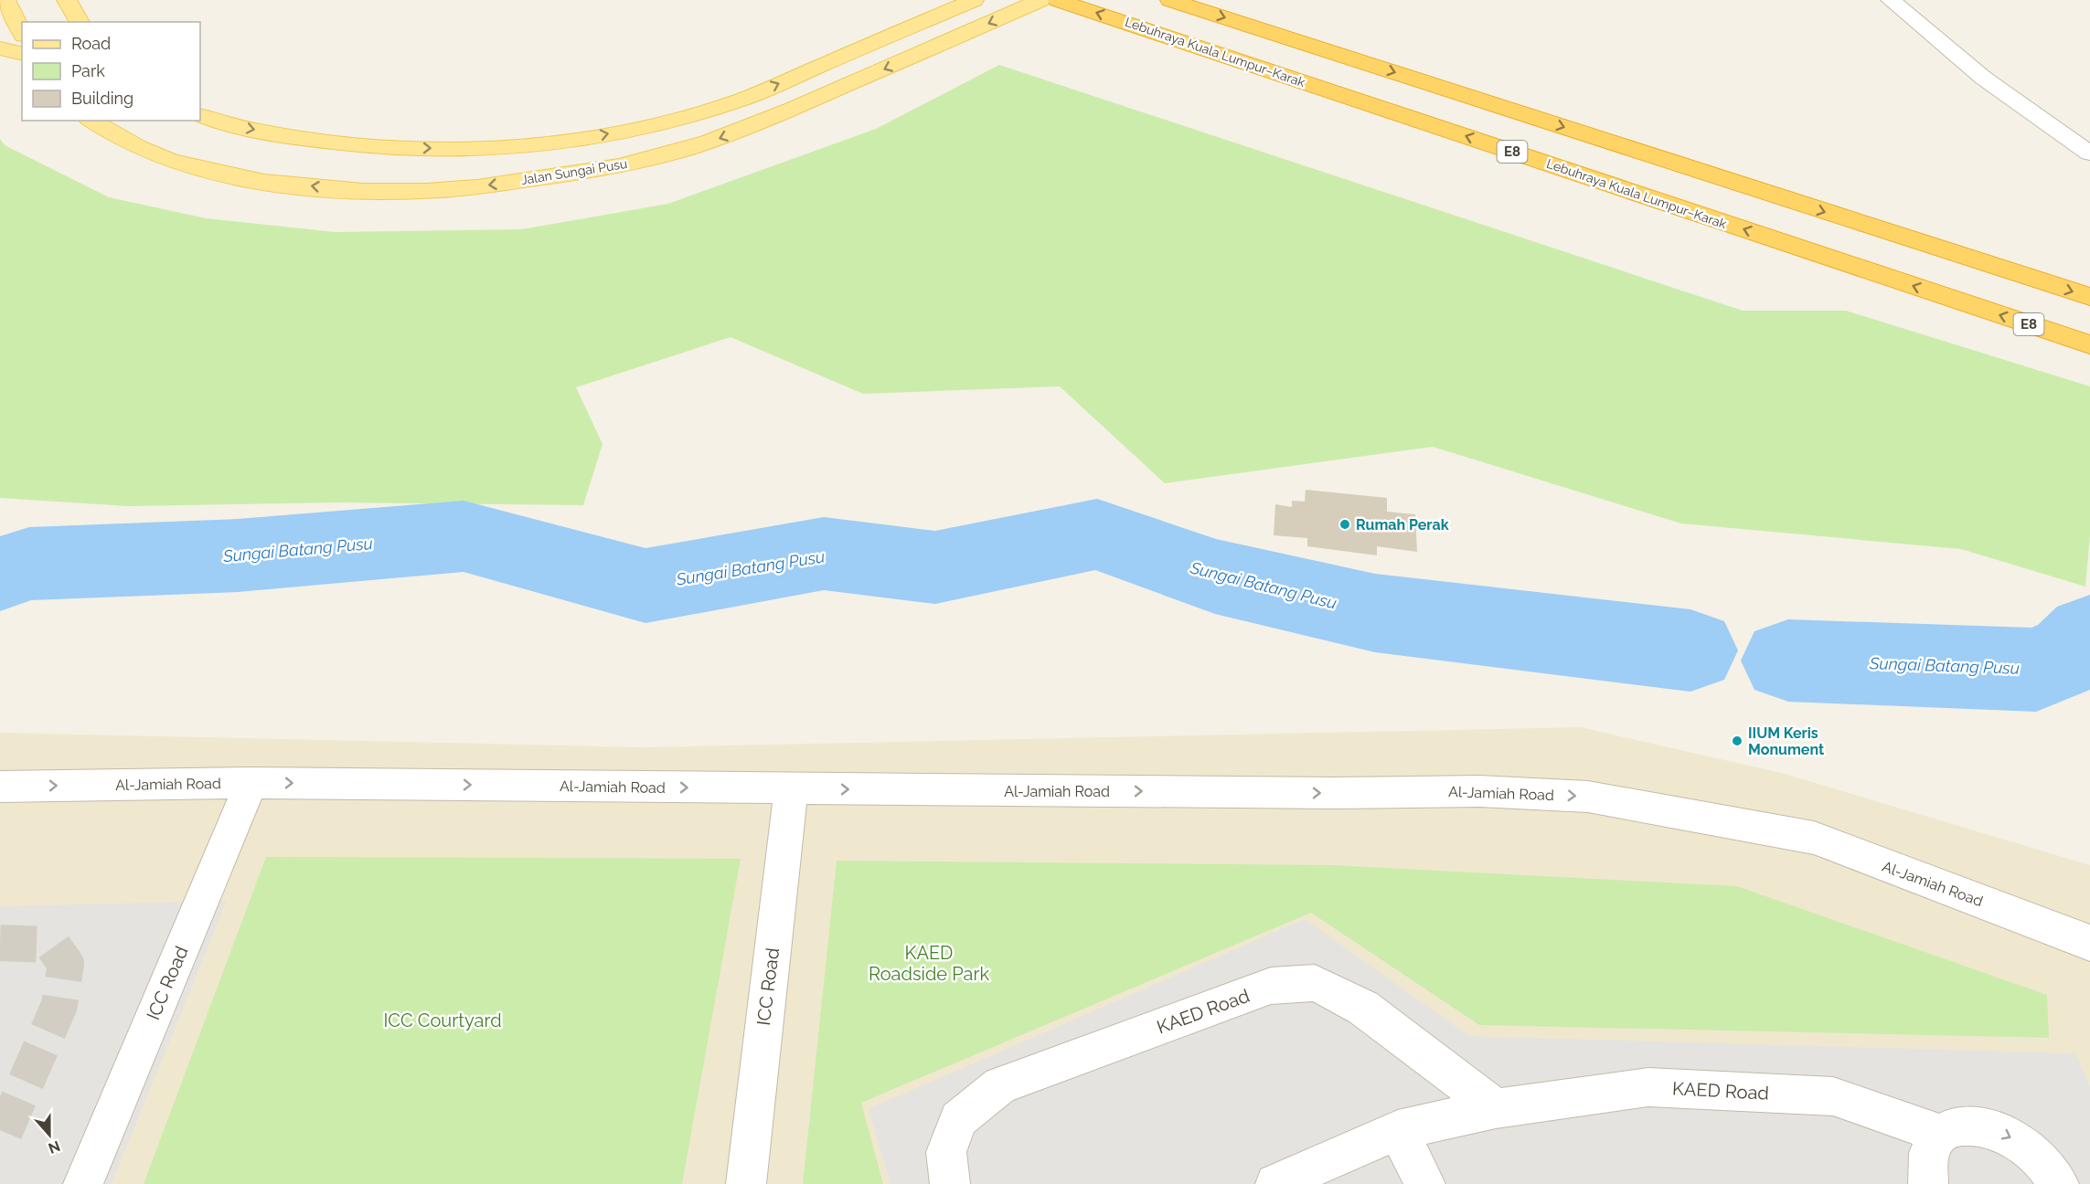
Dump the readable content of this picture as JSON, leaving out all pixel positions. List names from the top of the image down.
{
  "streets": {
    "highway": ["Lebuhraya Kuala Lumpur–Karak", "E8"],
    "main road": ["Jalan Sungai Pusu"],
    "street": ["Al-Jamiah Road", "ICC Road", "KAED Road"]
  },
  "crossings": [
    ["Al-Jamiah Road", "ICC Road"]
  ],
  "one_way": ["Al-Jamiah Road"],
  "water": ["Sungai Batang Pusu"],
  "parks": ["KAED Roadside Park", "ICC Courtyard"],
  "places": ["Rumah Perak", "IIUM Keris Monument"],
  "legend": ["Road", "Park", "Building"],
  "north": "bottom"
}
